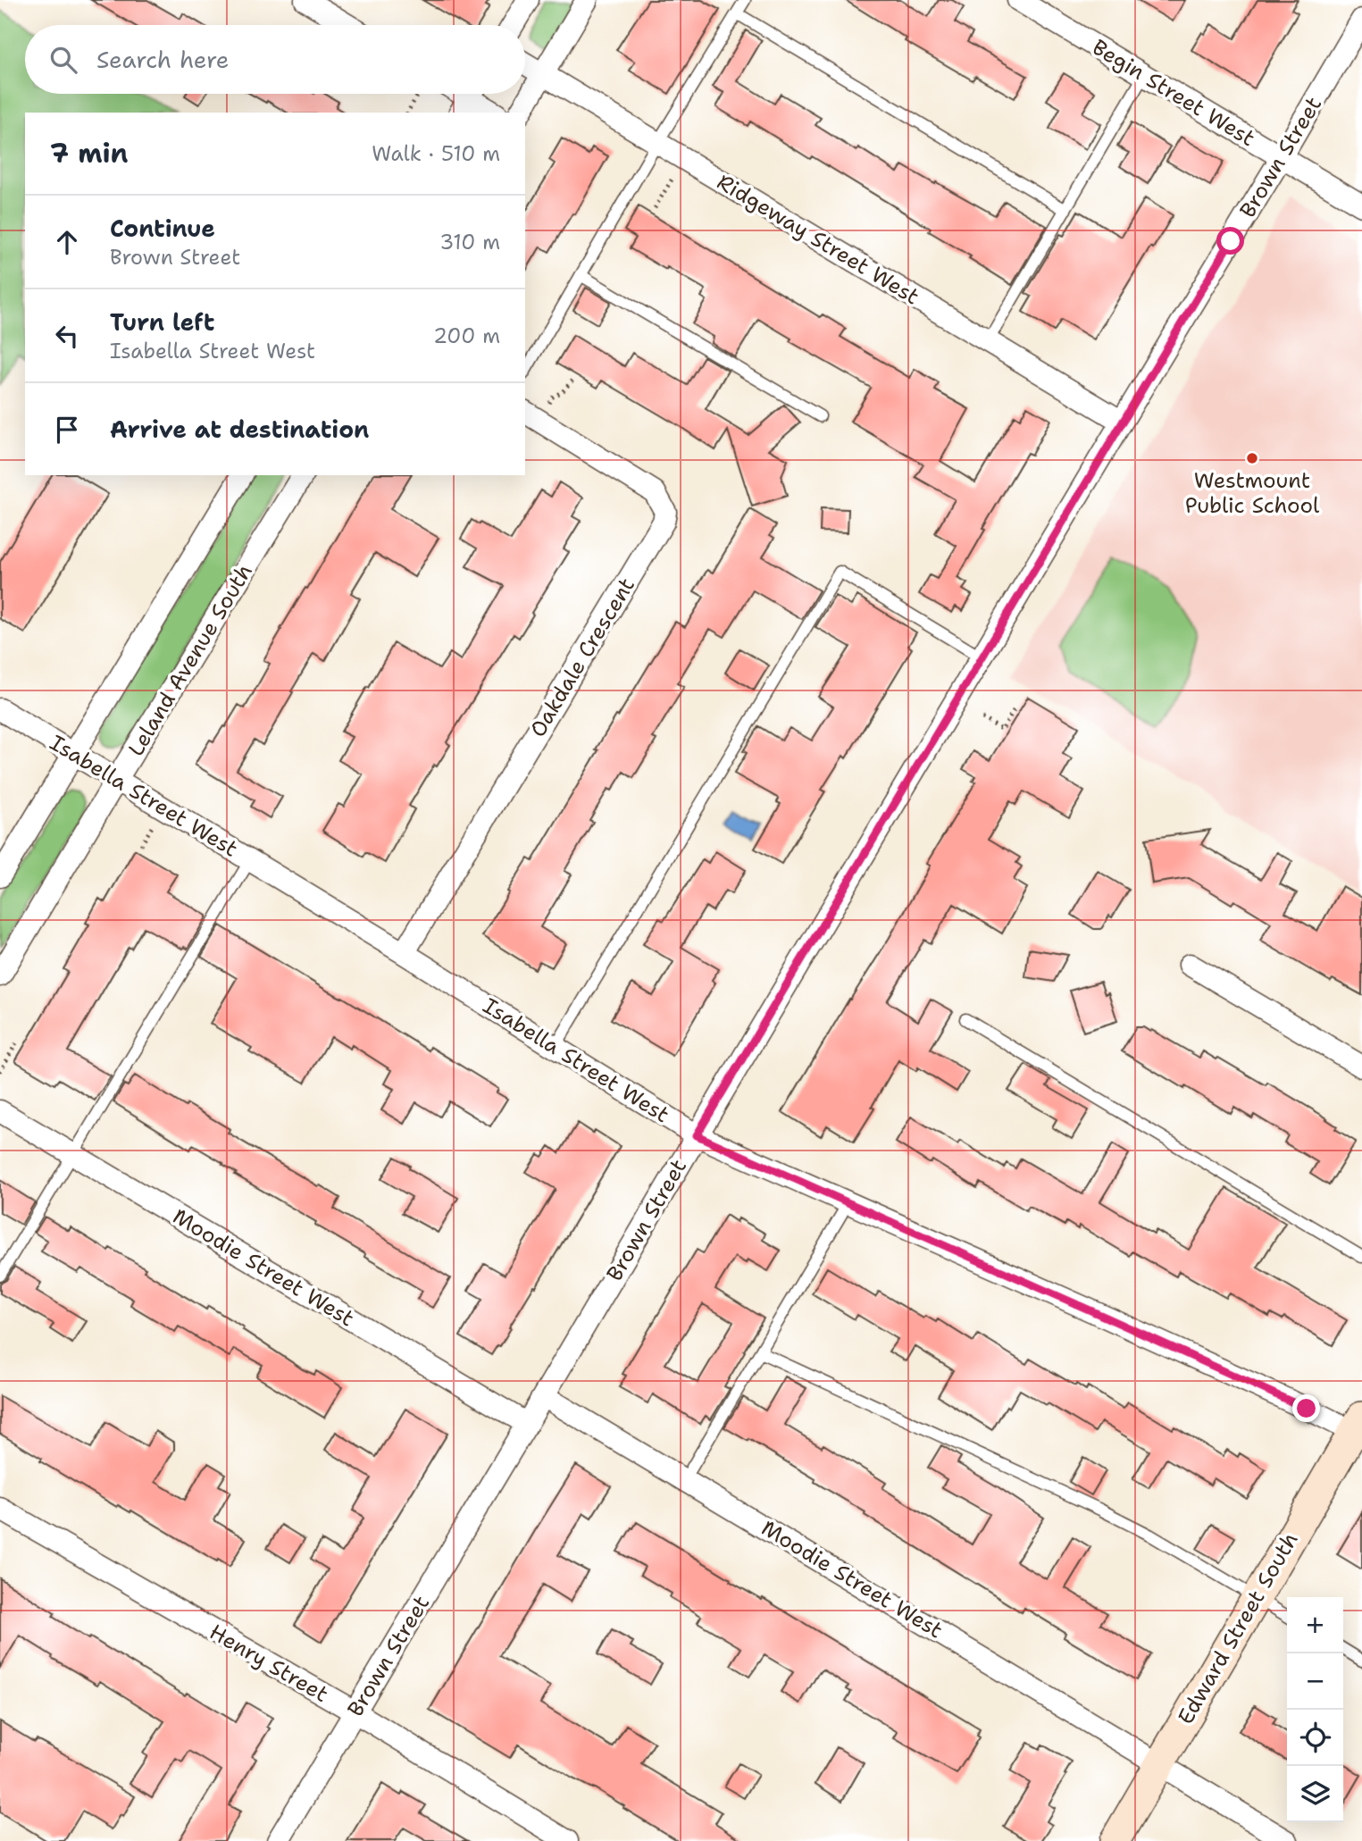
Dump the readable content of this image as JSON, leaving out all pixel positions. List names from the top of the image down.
{
  "streets": {
    "main road": ["Edward Street South"],
    "street": [
      "Begin Street West",
      "Brown Street",
      "Ridgeway Street West",
      "Oakdale Crescent",
      "Leland Avenue South",
      "Isabella Street West",
      "Moodie Street West",
      "Henry Street"
    ]
  },
  "crossings": [
    ["Begin Street West", "Brown Street"],
    ["Brown Street", "Ridgeway Street West"],
    ["Brown Street", "Isabella Street West"],
    ["Brown Street", "Moodie Street West"],
    ["Brown Street", "Henry Street"],
    ["Oakdale Crescent", "Isabella Street West"],
    ["Leland Avenue South", "Isabella Street West"],
    ["Isabella Street West", "Edward Street South"],
    ["Moodie Street West", "Edward Street South"]
  ],
  "places": ["Westmount Public School"],
  "page": {
    "search": "Search here",
    "heading": ["7 min", "Walk · 510 m"],
    "list": [
      ["Continue", "Brown Street", "310 m"],
      ["Turn left", "Isabella Street West", "200 m"],
      "Arrive at destination"
    ],
    "map_buttons": ["+", "−"]
  }
}
